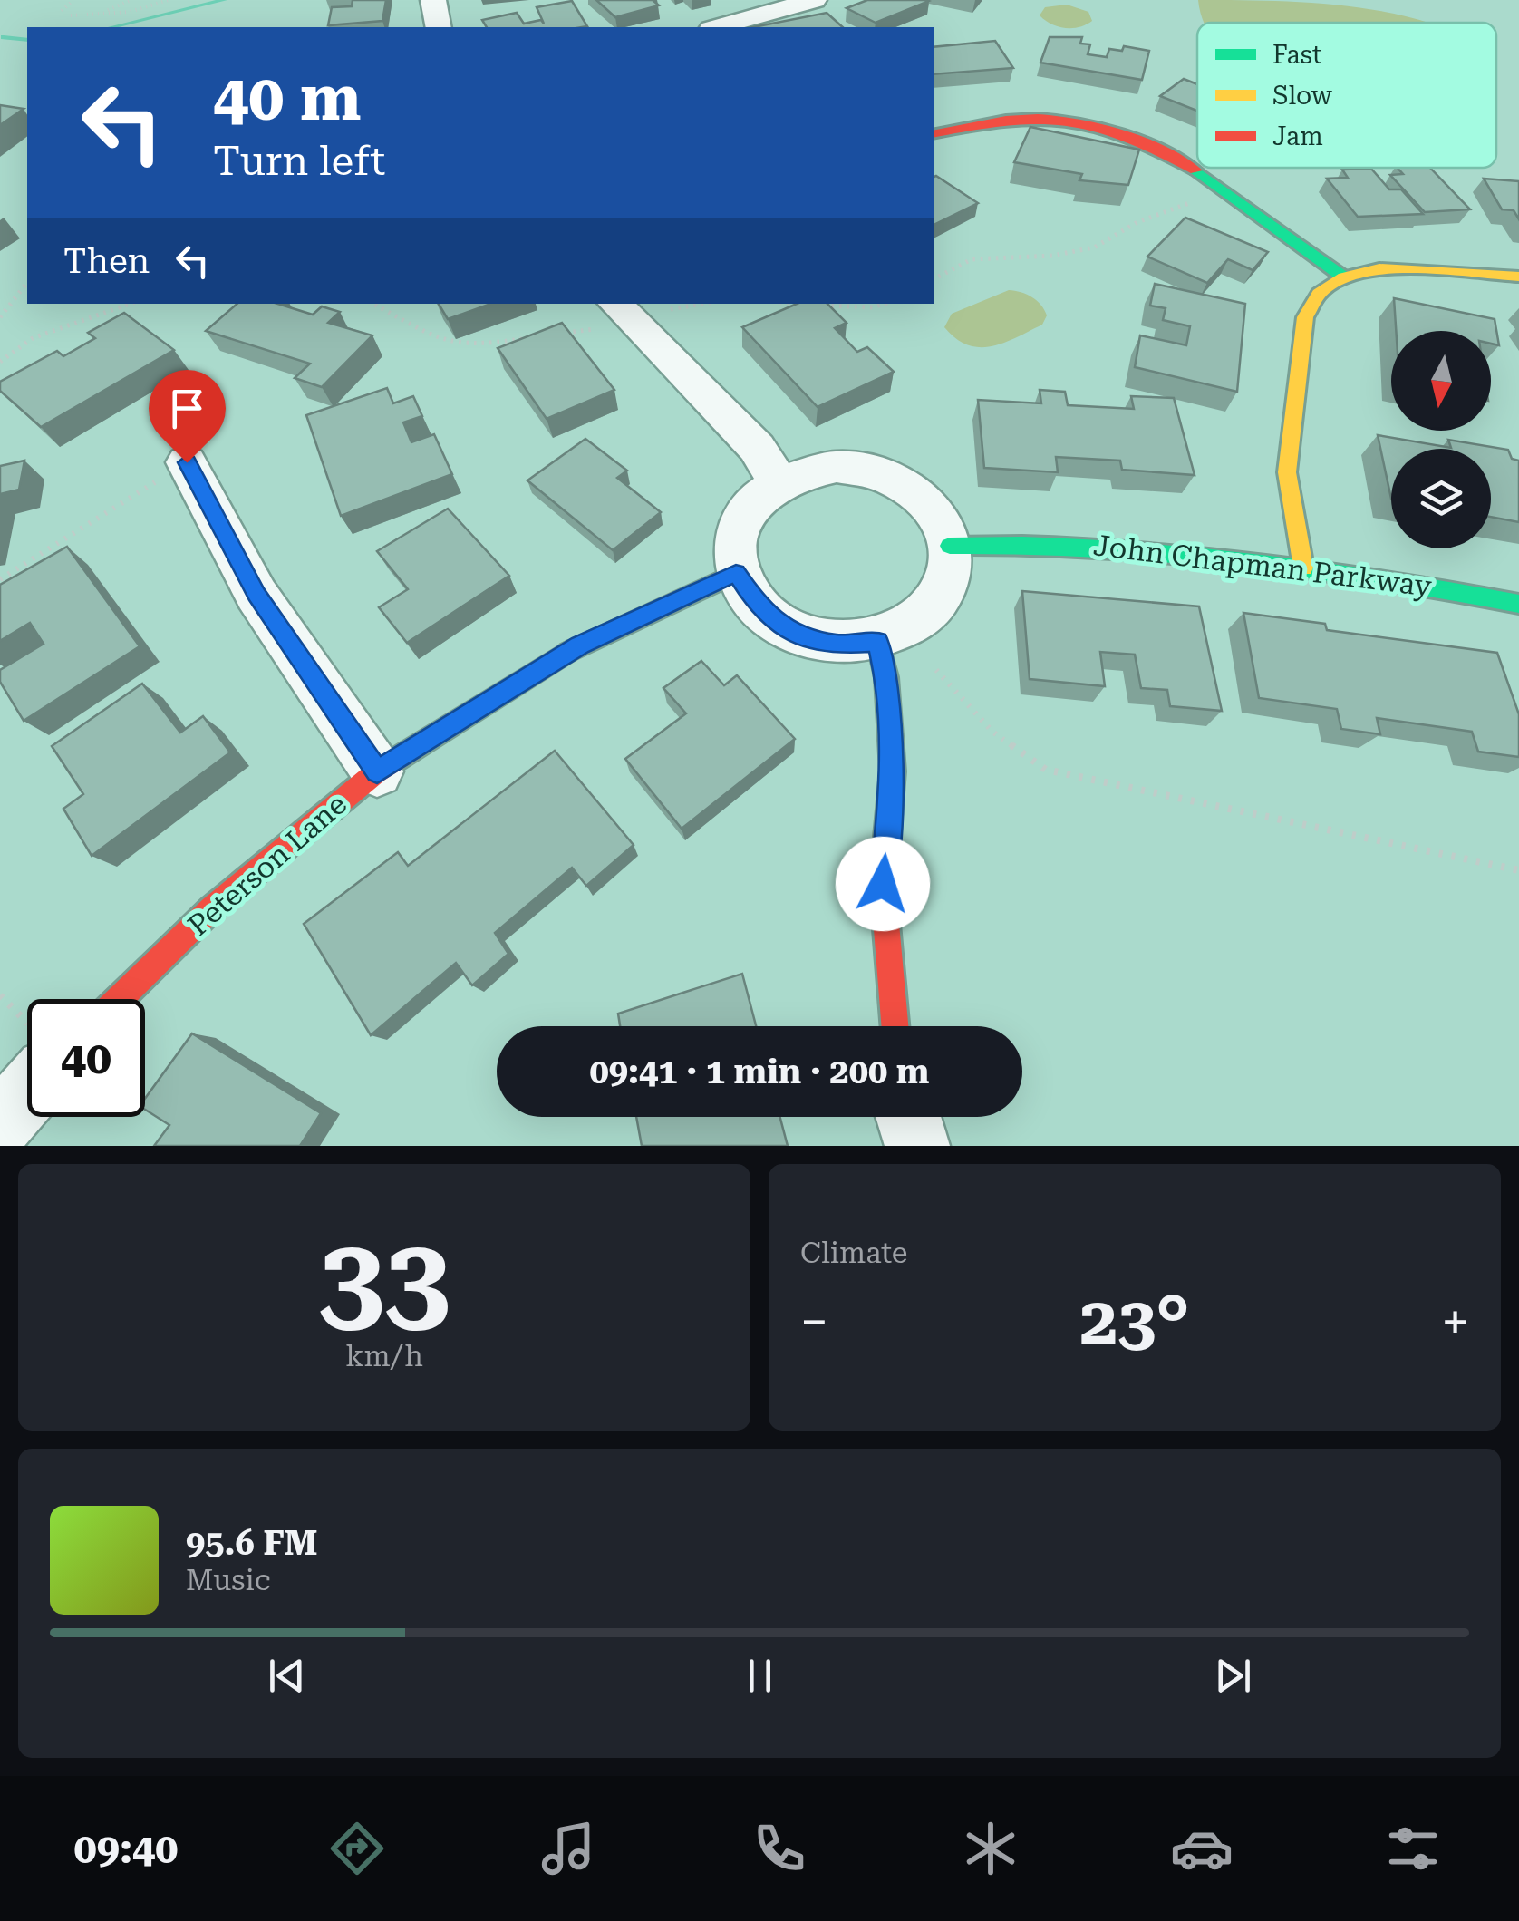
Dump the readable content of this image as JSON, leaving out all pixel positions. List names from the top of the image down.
{
  "streets": {
    "street": ["John Chapman Parkway", "Peterson Lane"]
  },
  "crossings": [
    ["John Chapman Parkway", "Peterson Lane"]
  ],
  "legend": ["Fast", "Slow", "Jam"],
  "north": "bottom",
  "page": {
    "turn": ["40 m", "Turn left"],
    "then": "Then",
    "limit": "40",
    "trip": "09:41 · 1 min · 200 m",
    "tile": [
      ["33", "km/h"],
      "Climate"
    ],
    "heat": ["−", "23°", "+"],
    "song": ["95.6 FM", "Music"],
    "tabs": "09:40"
  }
}
